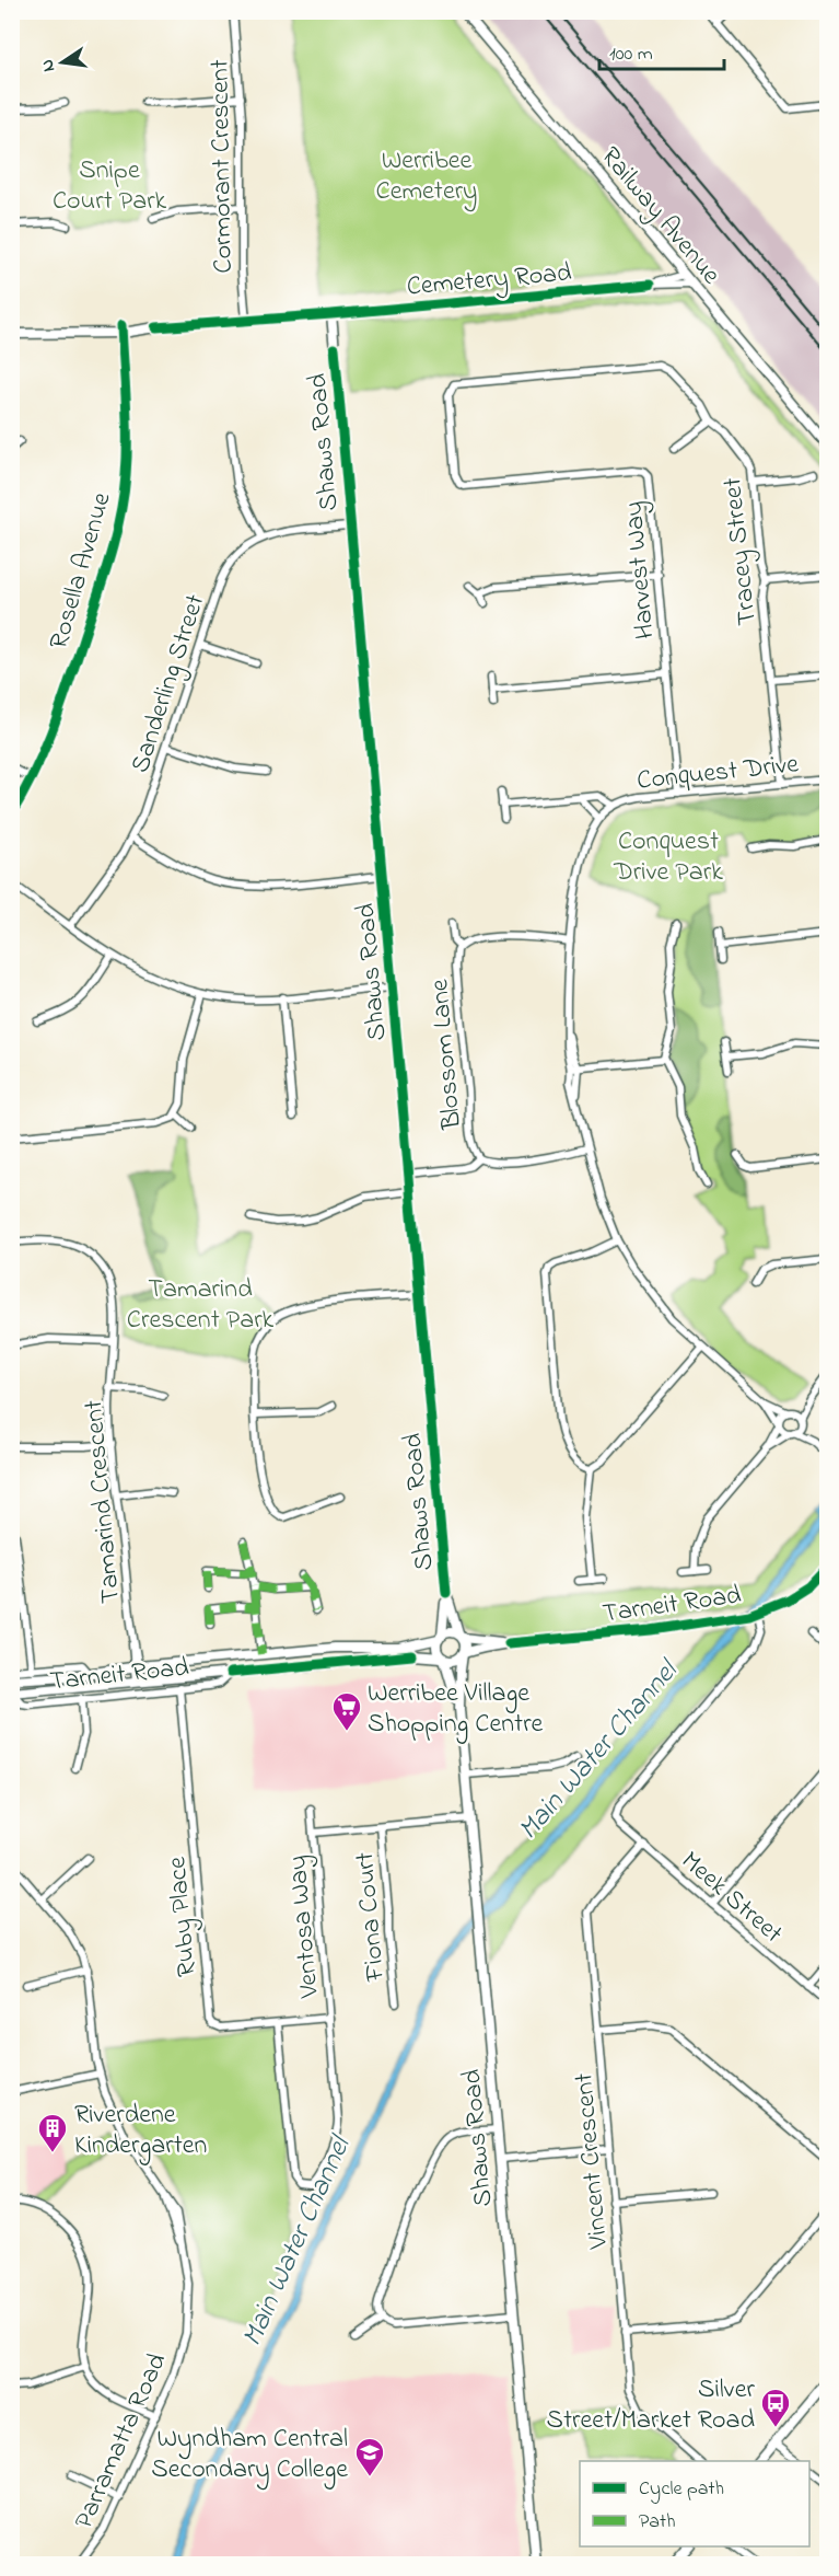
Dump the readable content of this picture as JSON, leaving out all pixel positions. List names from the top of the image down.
{
  "streets": {
    "street": [
      "Cormorant Crescent",
      "Railway Avenue",
      "Cemetery Road",
      "Shaws Road",
      "Tracey Street",
      "Rosella Avenue",
      "Harvest Way",
      "Sanderling Street",
      "Conquest Drive",
      "Blossom Lane",
      "Tamarind Crescent",
      "Tarneit Road",
      "Meek Street",
      "Ruby Place",
      "Fiona Court",
      "Ventosa Way",
      "Vincent Crescent",
      "Parramatta Road"
    ]
  },
  "crossings": [
    ["Railway Avenue", "Cemetery Road"],
    ["Cemetery Road", "Shaws Road"],
    ["Shaws Road", "Sanderling Street"],
    ["Shaws Road", "Blossom Lane"],
    ["Shaws Road", "Tarneit Road"],
    ["Shaws Road", "Ventosa Way"],
    ["Tracey Street", "Harvest Way"],
    ["Tracey Street", "Conquest Drive"],
    ["Harvest Way", "Conquest Drive"],
    ["Conquest Drive", "Blossom Lane"],
    ["Tamarind Crescent", "Tarneit Road"],
    ["Tarneit Road", "Meek Street"],
    ["Tarneit Road", "Ruby Place"],
    ["Meek Street", "Vincent Crescent"],
    ["Ruby Place", "Ventosa Way"],
    ["Fiona Court", "Ventosa Way"]
  ],
  "water": ["Main Water Channel"],
  "parks": [
    "Werribee Cemetery",
    "Snipe Court Park",
    "Conquest Drive Park",
    "Tamarind Crescent Park"
  ],
  "places": {
    "supermarket": ["Werribee Village Shopping Centre"],
    "building": ["Riverdene Kindergarten"],
    "bus stop": ["Silver Street/Market Road"],
    "school or university": ["Wyndham Central Secondary College"]
  },
  "legend": ["Cycle path", "Path"],
  "scale_bar": "100 m",
  "north": "left"
}
